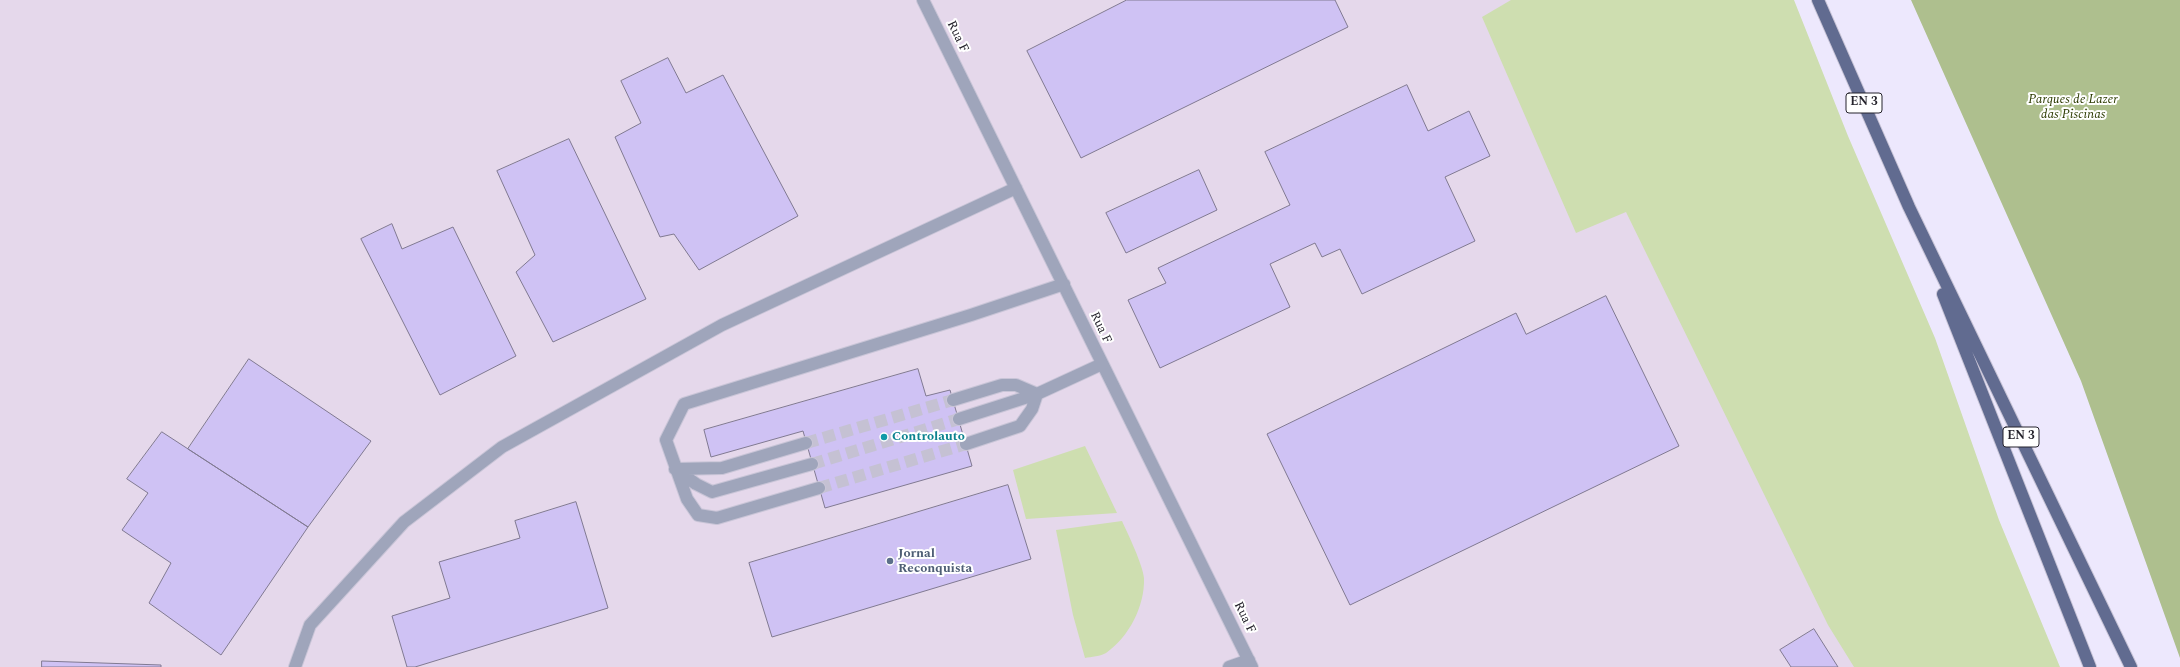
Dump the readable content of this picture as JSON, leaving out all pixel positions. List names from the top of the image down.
{
  "streets": {
    "main road": ["EN 3"],
    "street": ["Rua F"]
  },
  "parks": ["Parques de Lazer das Piscinas"],
  "places": ["Controlauto", "Jornal Reconquista"]
}
